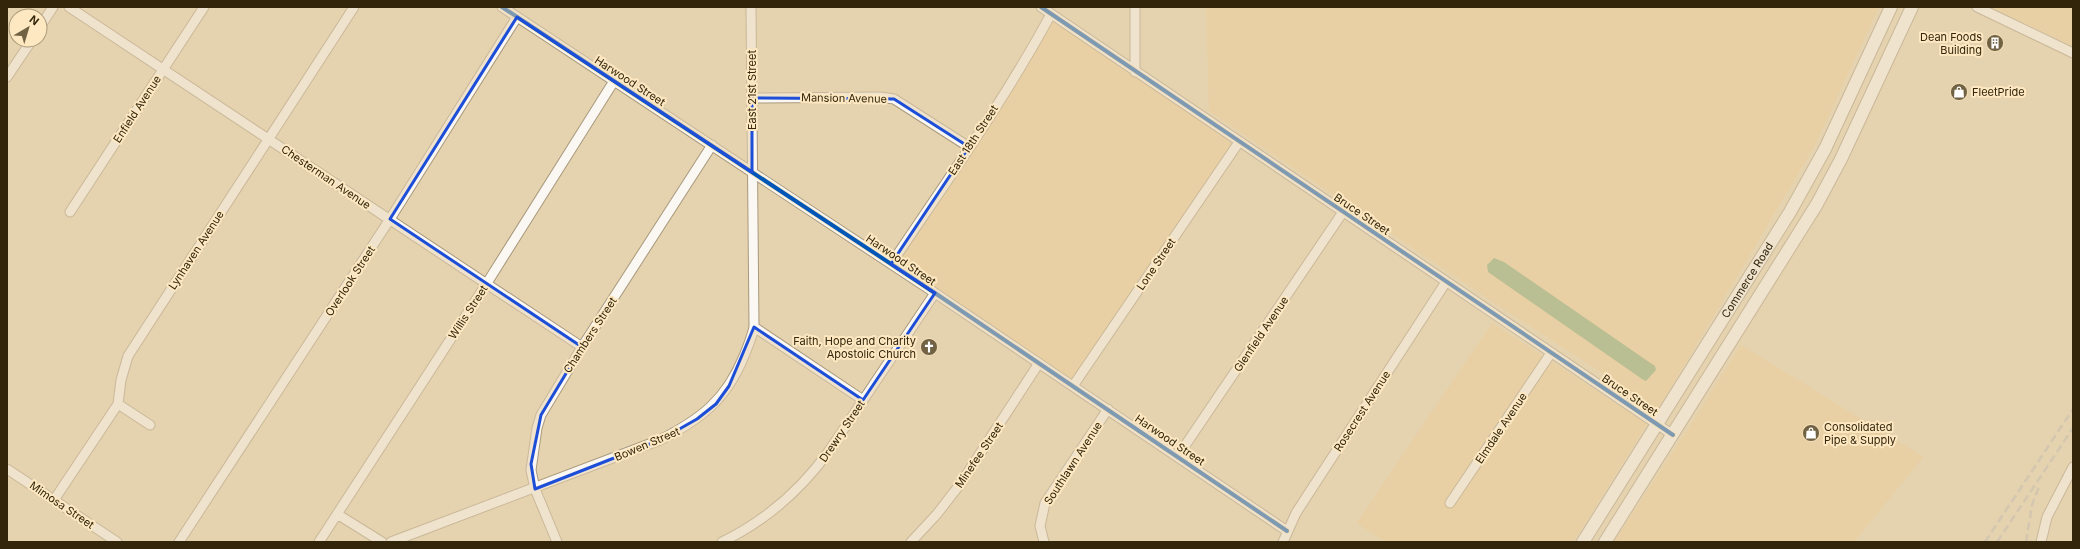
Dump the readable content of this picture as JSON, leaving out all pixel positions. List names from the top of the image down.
{
  "streets": {
    "main road": ["Commerce Road"],
    "street": [
      "Harwood Street",
      "East 21st Street",
      "Mansion Avenue",
      "Enfield Avenue",
      "East 18th Street",
      "Chesterman Avenue",
      "Bruce Street",
      "Lynhaven Avenue",
      "Lone Street",
      "Overlook Street",
      "Willis Street",
      "Glenfield Avenue",
      "Chambers Street",
      "Rosecrest Avenue",
      "Elmdale Avenue",
      "Drewry Street",
      "Bowen Street",
      "Minefee Street",
      "Southlawn Avenue",
      "Mimosa Street"
    ]
  },
  "crossings": [
    ["Harwood Street", "East 21st Street"],
    ["Harwood Street", "East 18th Street"],
    ["Harwood Street", "Lone Street"],
    ["Harwood Street", "Overlook Street"],
    ["Harwood Street", "Willis Street"],
    ["Harwood Street", "Glenfield Avenue"],
    ["Harwood Street", "Chambers Street"],
    ["Harwood Street", "Rosecrest Avenue"],
    ["Harwood Street", "Drewry Street"],
    ["Harwood Street", "Bowen Street"],
    ["Harwood Street", "Minefee Street"],
    ["Harwood Street", "Southlawn Avenue"],
    ["East 21st Street", "Mansion Avenue"],
    ["East 21st Street", "Bowen Street"],
    ["Mansion Avenue", "East 18th Street"],
    ["Enfield Avenue", "Chesterman Avenue"],
    ["East 18th Street", "Bruce Street"],
    ["Chesterman Avenue", "Lynhaven Avenue"],
    ["Chesterman Avenue", "Overlook Street"],
    ["Chesterman Avenue", "Willis Street"],
    ["Chesterman Avenue", "Chambers Street"],
    ["Bruce Street", "Lone Street"],
    ["Bruce Street", "Commerce Road"],
    ["Bruce Street", "Glenfield Avenue"],
    ["Bruce Street", "Rosecrest Avenue"],
    ["Bruce Street", "Elmdale Avenue"],
    ["Lynhaven Avenue", "Mimosa Street"],
    ["Chambers Street", "Bowen Street"]
  ],
  "places": {
    "building": ["Dean Foods Building"],
    "shop": ["FleetPride", "Consolidated Pipe & Supply"],
    "church": ["Faith, Hope and Charity Apostolic Church"]
  },
  "north": "top right"
}
